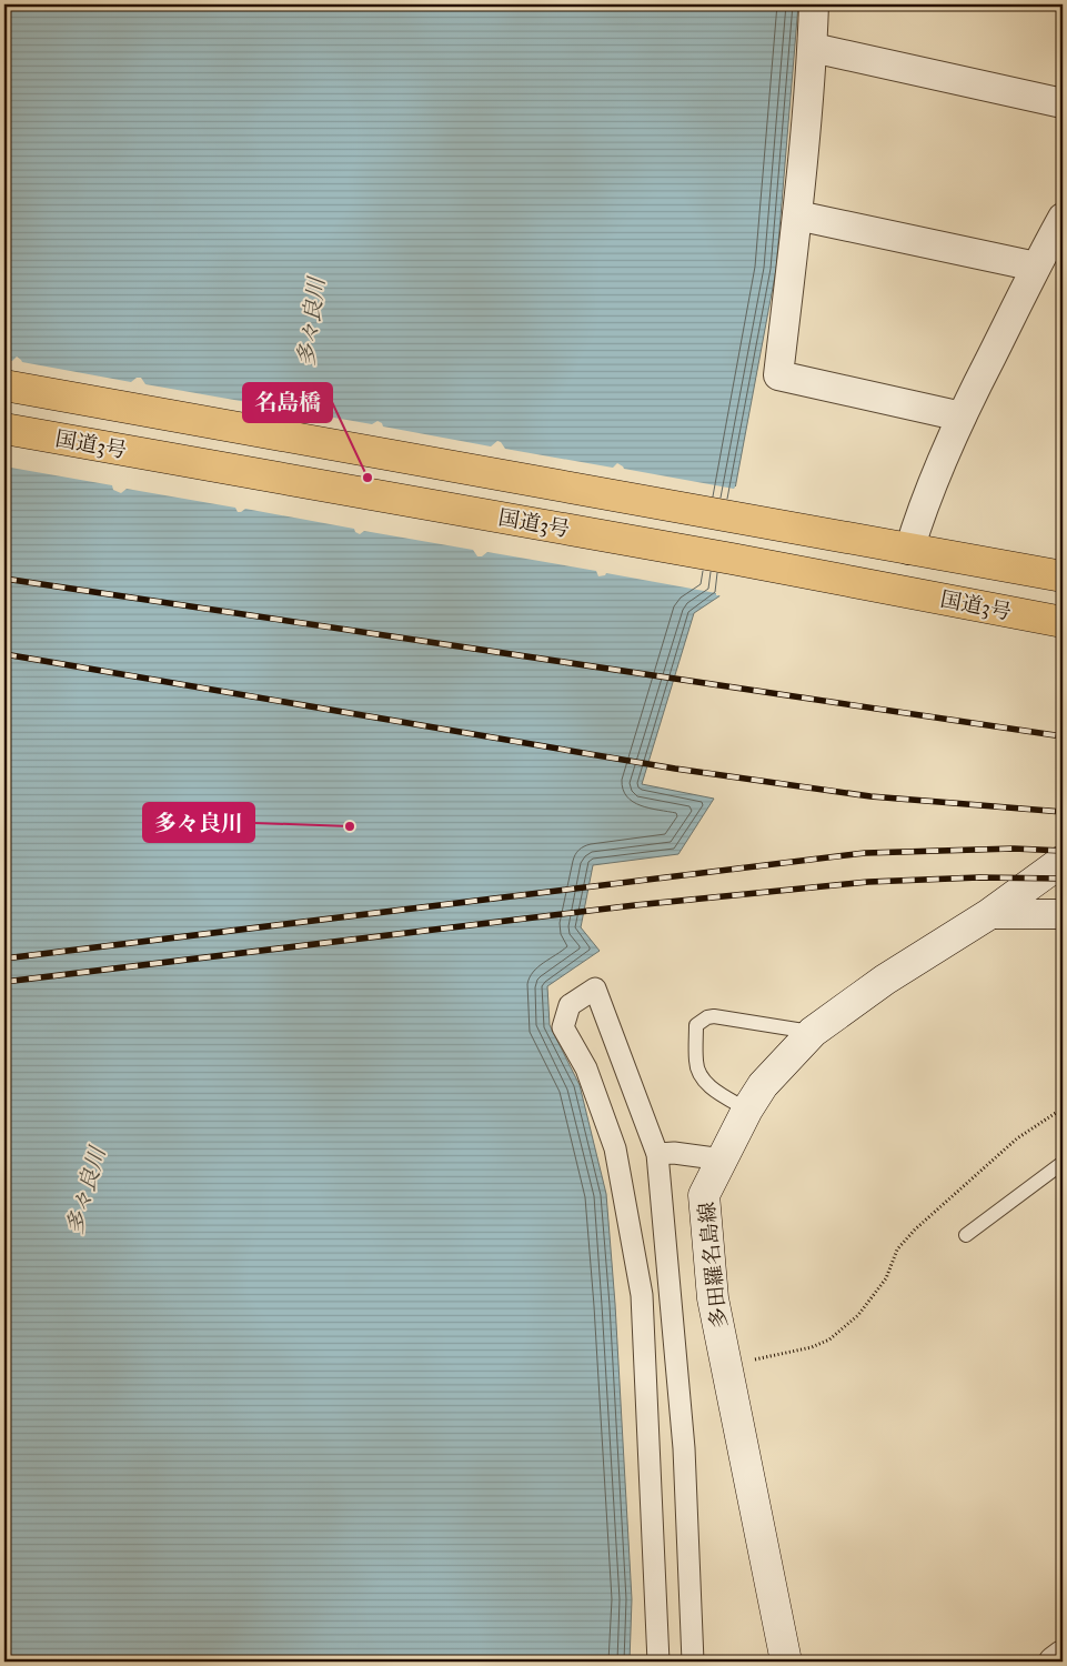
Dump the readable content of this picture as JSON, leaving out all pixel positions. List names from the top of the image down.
{
  "streets": {
    "highway": ["国道3号"],
    "main road": ["多田羅名島線"]
  },
  "water": ["多々良川"],
  "places": ["名島橋", "多々良川"]
}
